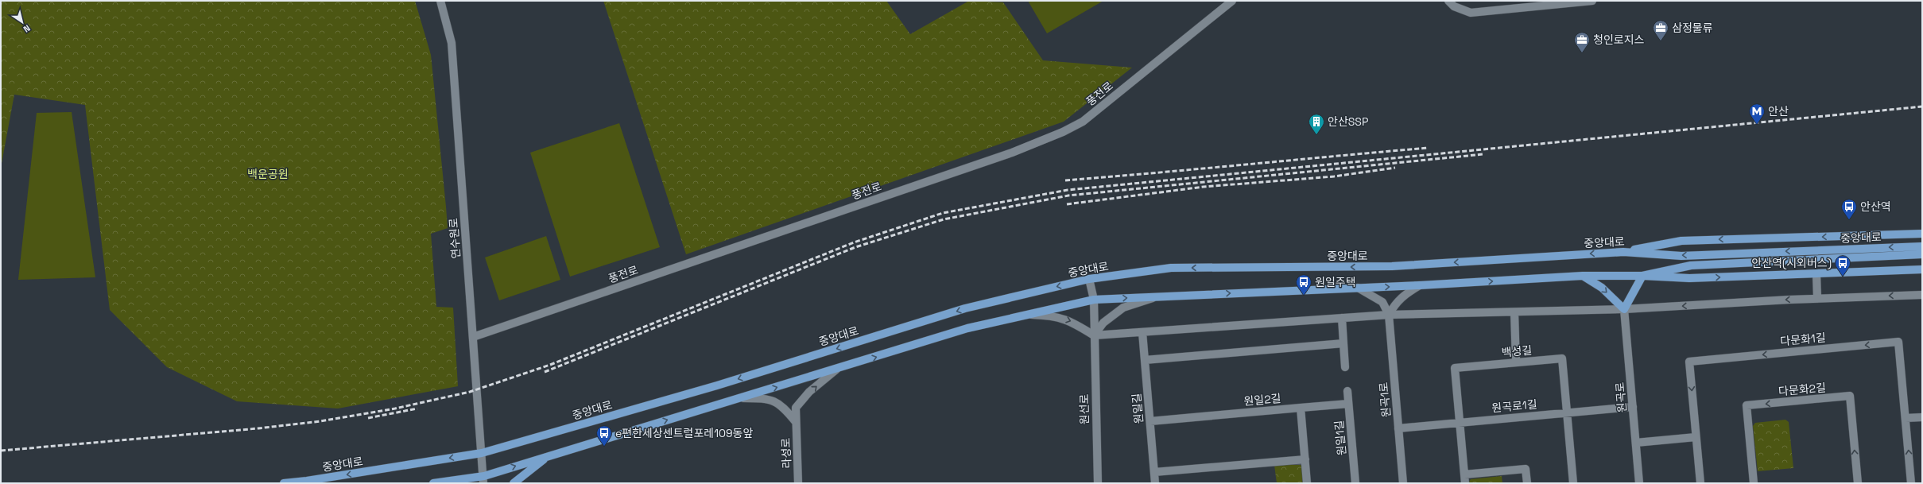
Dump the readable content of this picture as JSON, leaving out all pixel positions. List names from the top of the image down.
{
  "streets": {
    "main road": ["중앙대로"],
    "street": [
      "풍전로",
      "연수원로",
      "다문화1길",
      "백성길",
      "다문화2길",
      "원곡로",
      "원일2길",
      "원곡1로",
      "원곡로1길",
      "원일길",
      "원선로",
      "원일1길",
      "라성로"
    ]
  },
  "crossings": [
    ["풍전로", "연수원로"],
    ["중앙대로", "연수원로"],
    ["중앙대로", "원선로"],
    ["백성길", "원곡로1길"],
    ["원곡로", "원곡로1길"],
    ["원일2길", "원일길"],
    ["원일2길", "원일1길"],
    ["원곡1로", "원곡로1길"]
  ],
  "one_way": ["라성로"],
  "parks": ["백운공원"],
  "places": {
    "office": ["삼정물류", "청인로지스"],
    "metro station": ["안산"],
    "building": ["안산SSP"],
    "bus stop": [
      "안산역",
      "안산역(시외버스)",
      "원일주택",
      "e편한세상센트럴포레109동앞"
    ]
  },
  "north": "bottom right"
}
